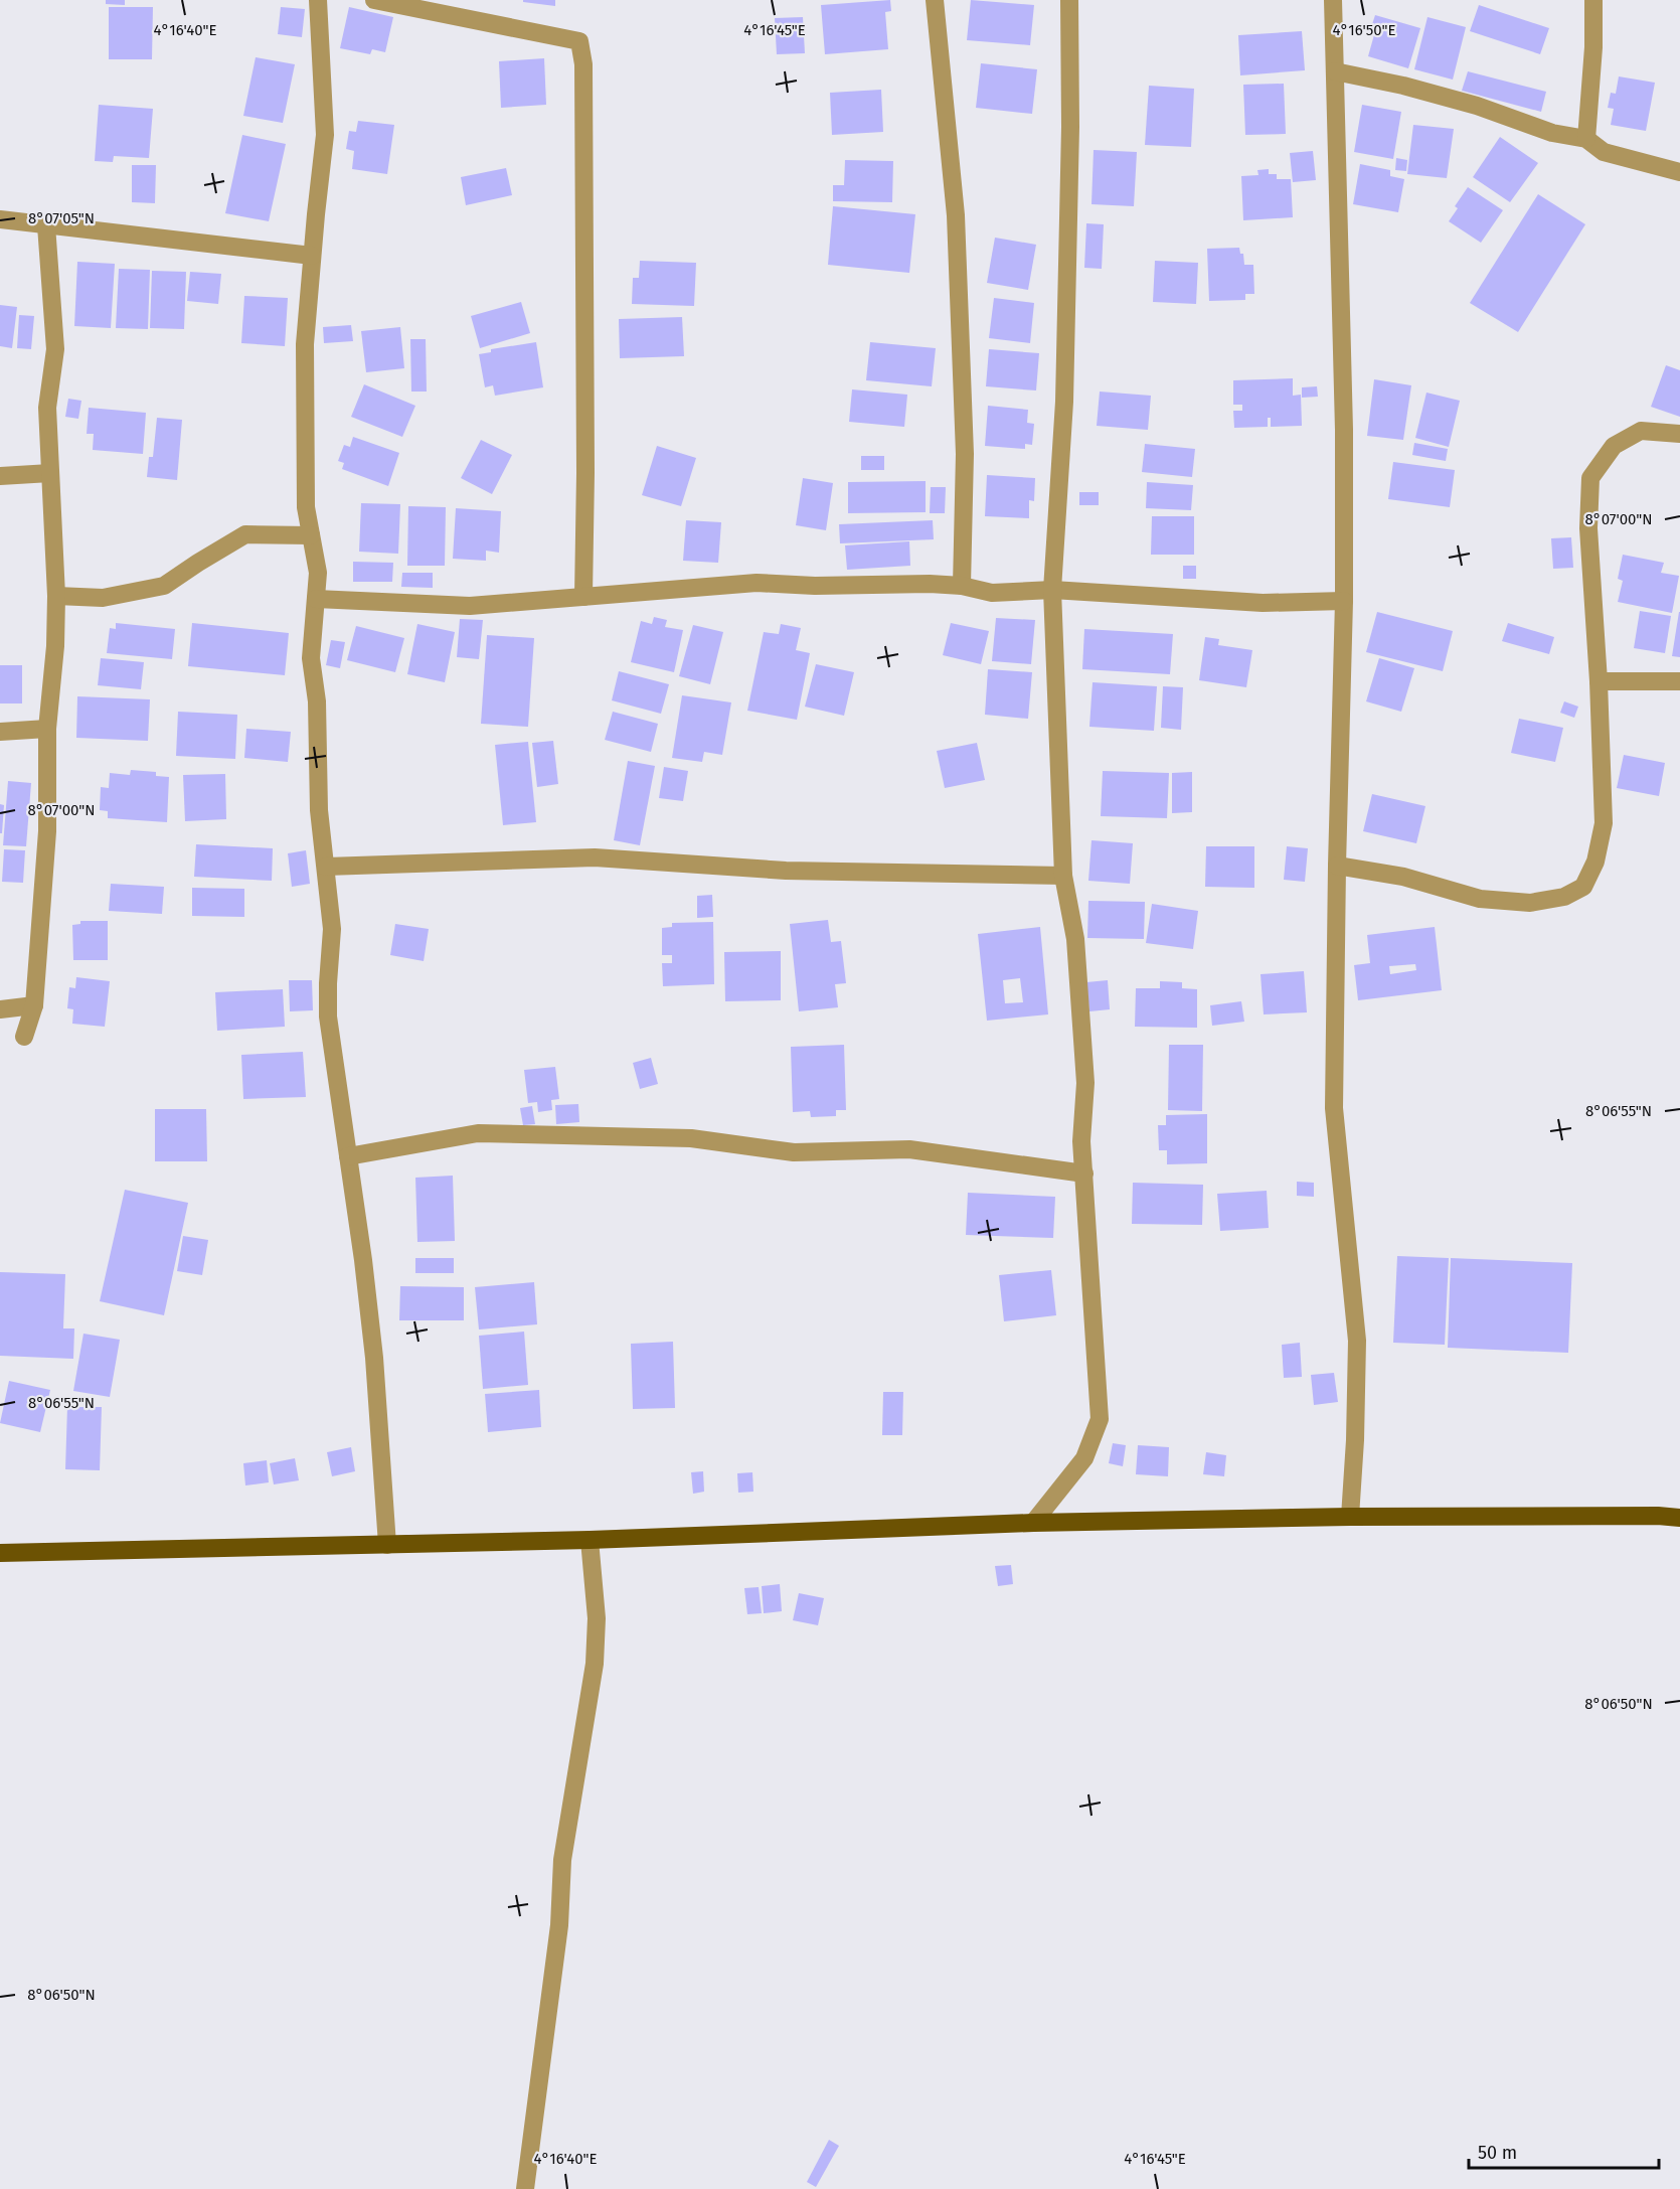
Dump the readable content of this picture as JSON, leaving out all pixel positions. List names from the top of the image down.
{
  "scale_bar": "50 m",
  "coordinates": [
    "4°16'40\"E",
    "4°16'45\"E",
    "4°16'50\"E",
    "8°07'05\"N",
    "8°07'00\"N",
    "8°06'55\"N",
    "8°06'50\"N"
  ]
}
